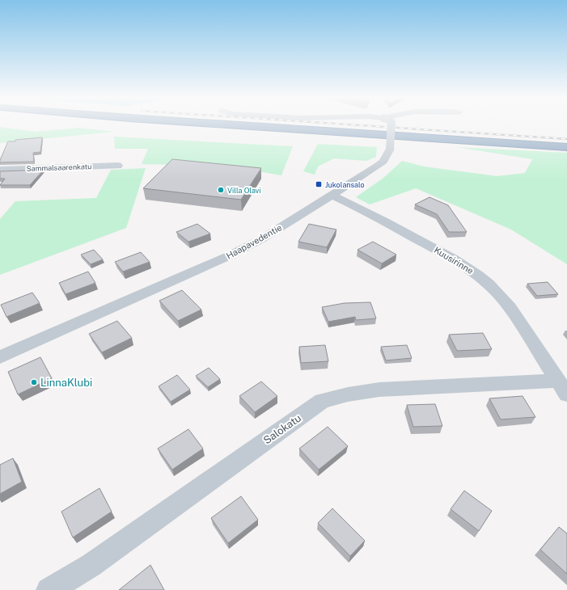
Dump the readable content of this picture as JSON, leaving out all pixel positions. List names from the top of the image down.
{
  "streets": {
    "street": [
      "Sammalsaarenkatu",
      "Haapavedentie",
      "Kuusirinne",
      "Salokatu"
    ]
  },
  "crossings": [
    ["Haapavedentie", "Kuusirinne"],
    ["Kuusirinne", "Salokatu"]
  ],
  "places": {
    "transit": ["Jukolansalo"],
    "other": ["Villa Olavi", "LinnaKlubi"]
  }
}
